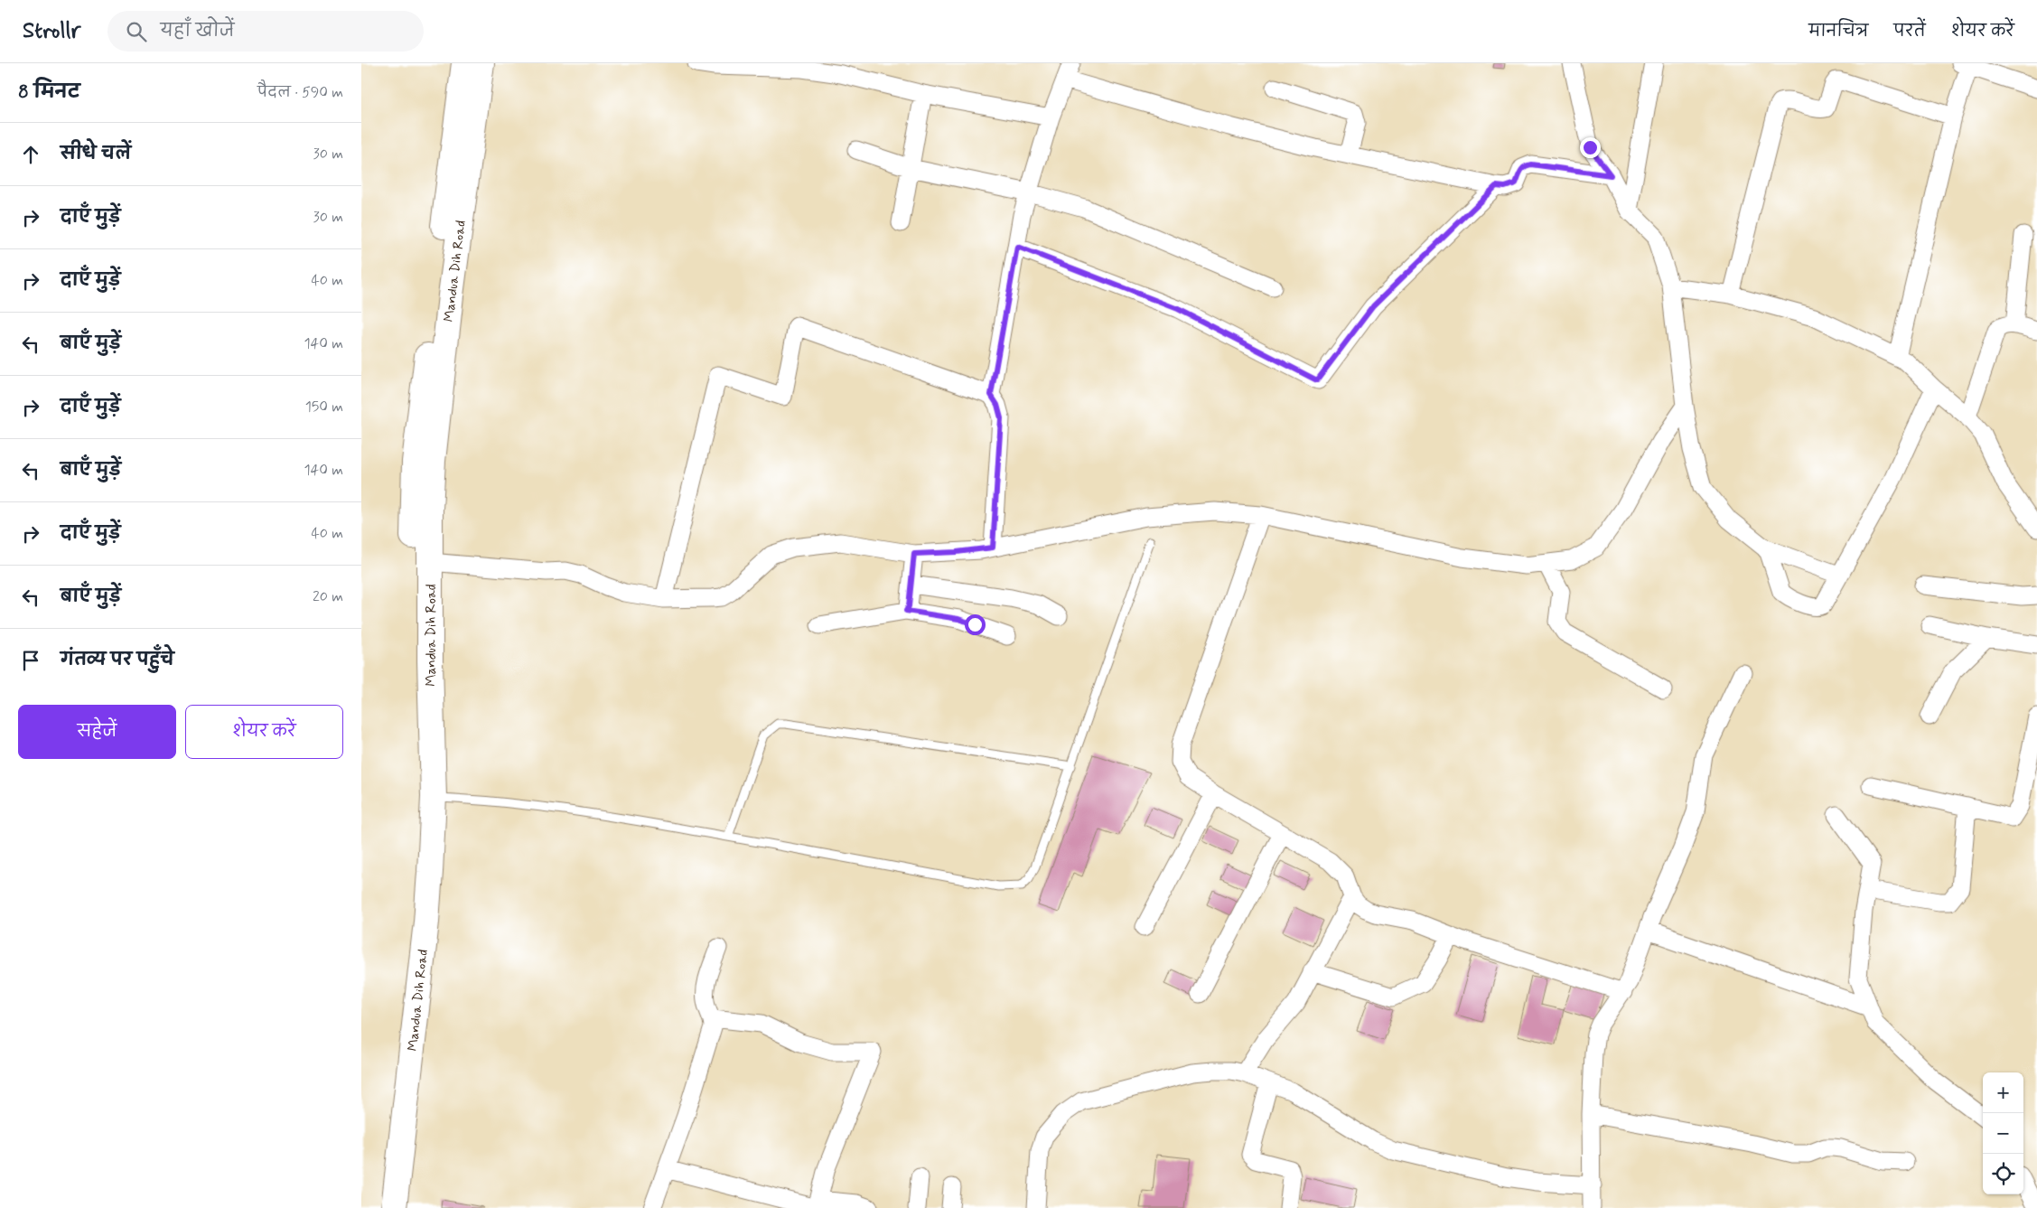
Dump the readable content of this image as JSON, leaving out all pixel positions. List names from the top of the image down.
{
  "streets": {
    "main road": ["Mandua Dih Road"]
  },
  "page": {
    "header": "Strollr",
    "search": "यहाँ खोजें",
    "nav": ["मानचित्र", "परतें", "शेयर करें"],
    "heading": ["8 मिनट", "पैदल · 590 m"],
    "list": [
      ["सीधे चलें", "30 m"],
      ["दाएँ मुड़ें", "30 m"],
      ["दाएँ मुड़ें", "40 m"],
      ["बाएँ मुड़ें", "140 m"],
      ["दाएँ मुड़ें", "150 m"],
      ["बाएँ मुड़ें", "140 m"],
      ["दाएँ मुड़ें", "40 m"],
      ["बाएँ मुड़ें", "20 m"],
      "गंतव्य पर पहुँचे"
    ],
    "buttons": ["सहेजें", "शेयर करें"],
    "map_buttons": ["+", "−"]
  }
}
